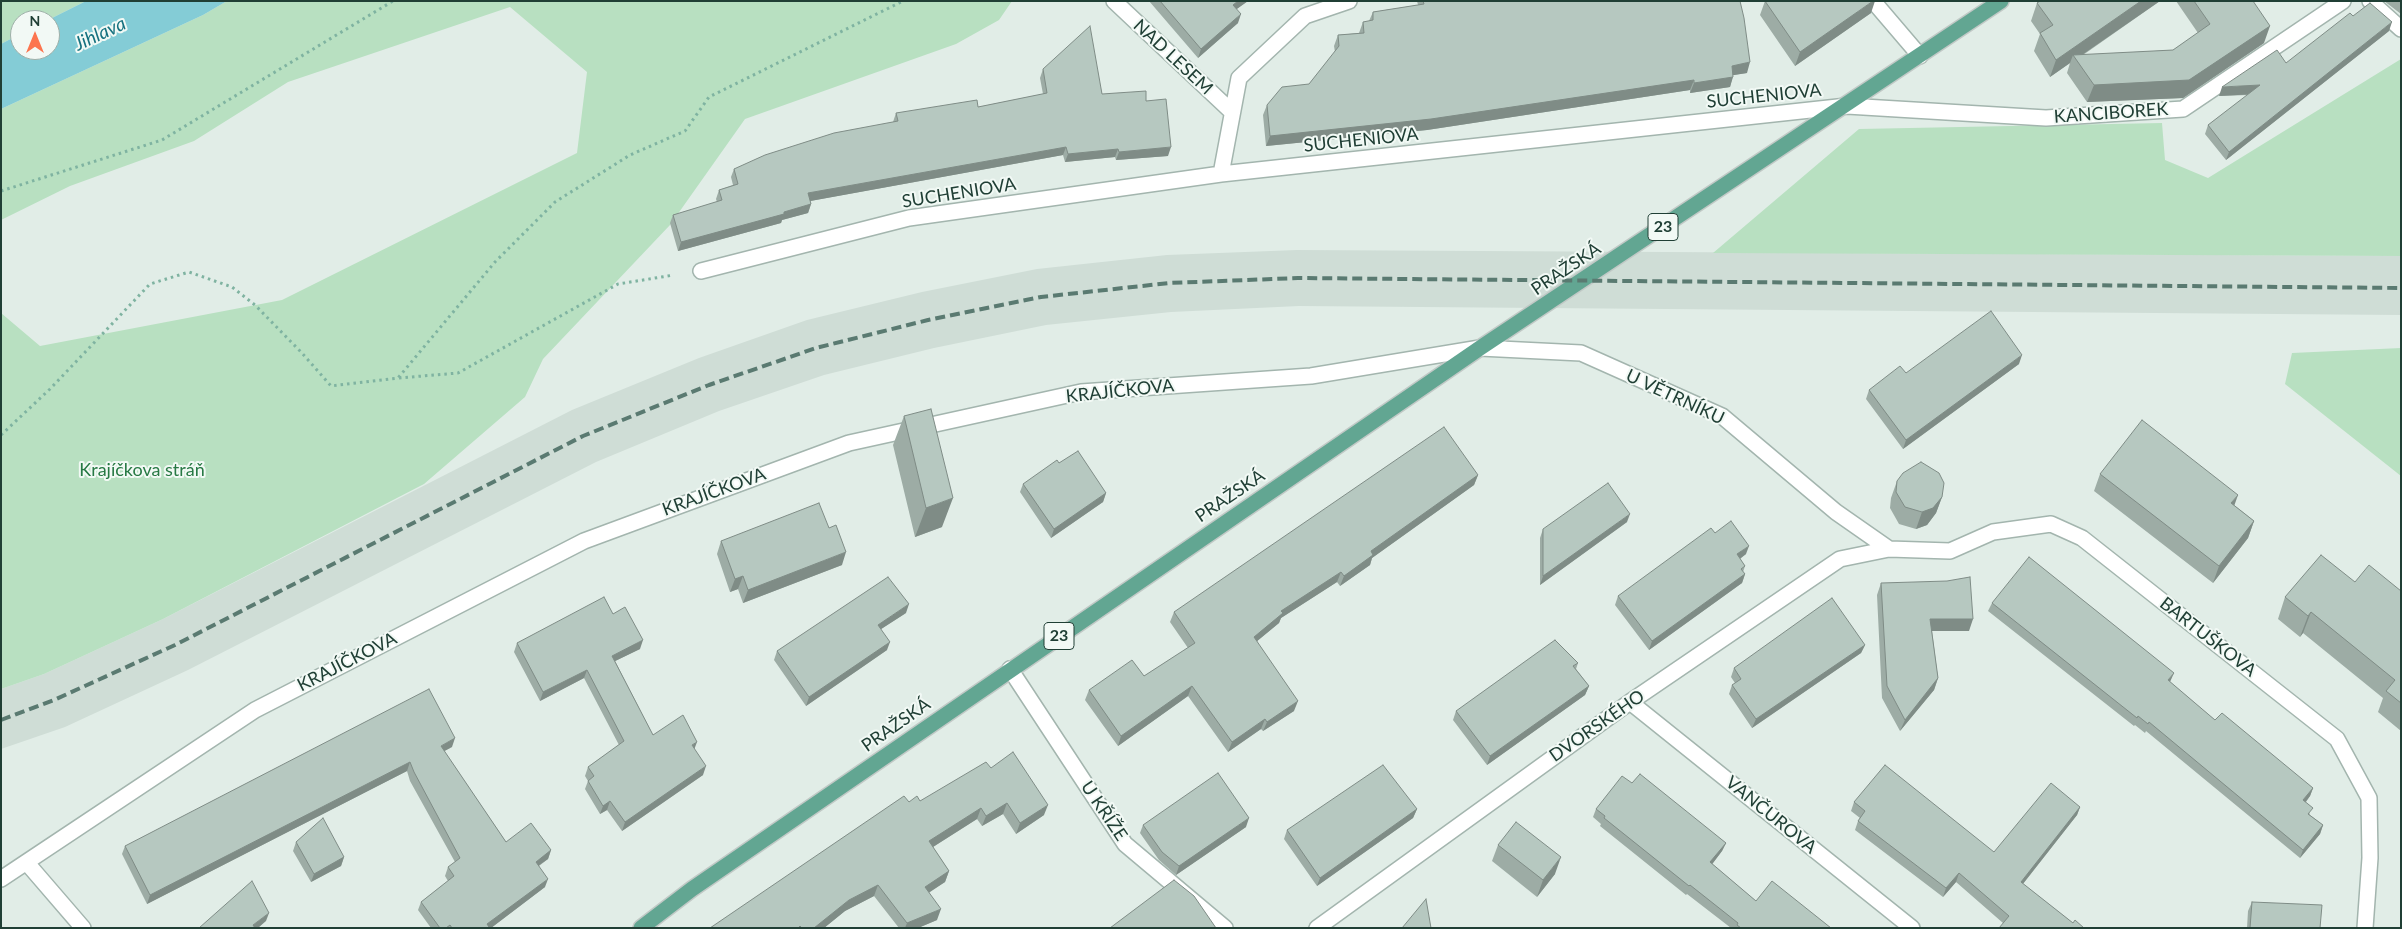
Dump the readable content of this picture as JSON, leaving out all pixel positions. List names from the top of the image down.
{
  "streets": {
    "main road": ["SUCHENIOVA", "23", "PRAŽSKÁ"],
    "street": [
      "NAD LESEM",
      "KANCIBOREK",
      "KRAJÍČKOVA",
      "U VĚTRNÍKU",
      "BARTUŠKOVA",
      "DVORSKÉHO",
      "U KŘÍŽE",
      "VANČUROVA"
    ]
  },
  "crossings": [
    ["SUCHENIOVA", "KANCIBOREK"],
    ["SUCHENIOVA", "PRAŽSKÁ"],
    ["KANCIBOREK", "PRAŽSKÁ"],
    ["PRAŽSKÁ", "KRAJÍČKOVA"],
    ["PRAŽSKÁ", "U VĚTRNÍKU"],
    ["PRAŽSKÁ", "U KŘÍŽE"],
    ["KRAJÍČKOVA", "U VĚTRNÍKU"],
    ["U VĚTRNÍKU", "BARTUŠKOVA"],
    ["U VĚTRNÍKU", "DVORSKÉHO"],
    ["BARTUŠKOVA", "DVORSKÉHO"],
    ["DVORSKÉHO", "VANČUROVA"]
  ],
  "water": ["Jihlava"],
  "parks": ["Krajíčkova stráň"],
  "north": "top"
}
